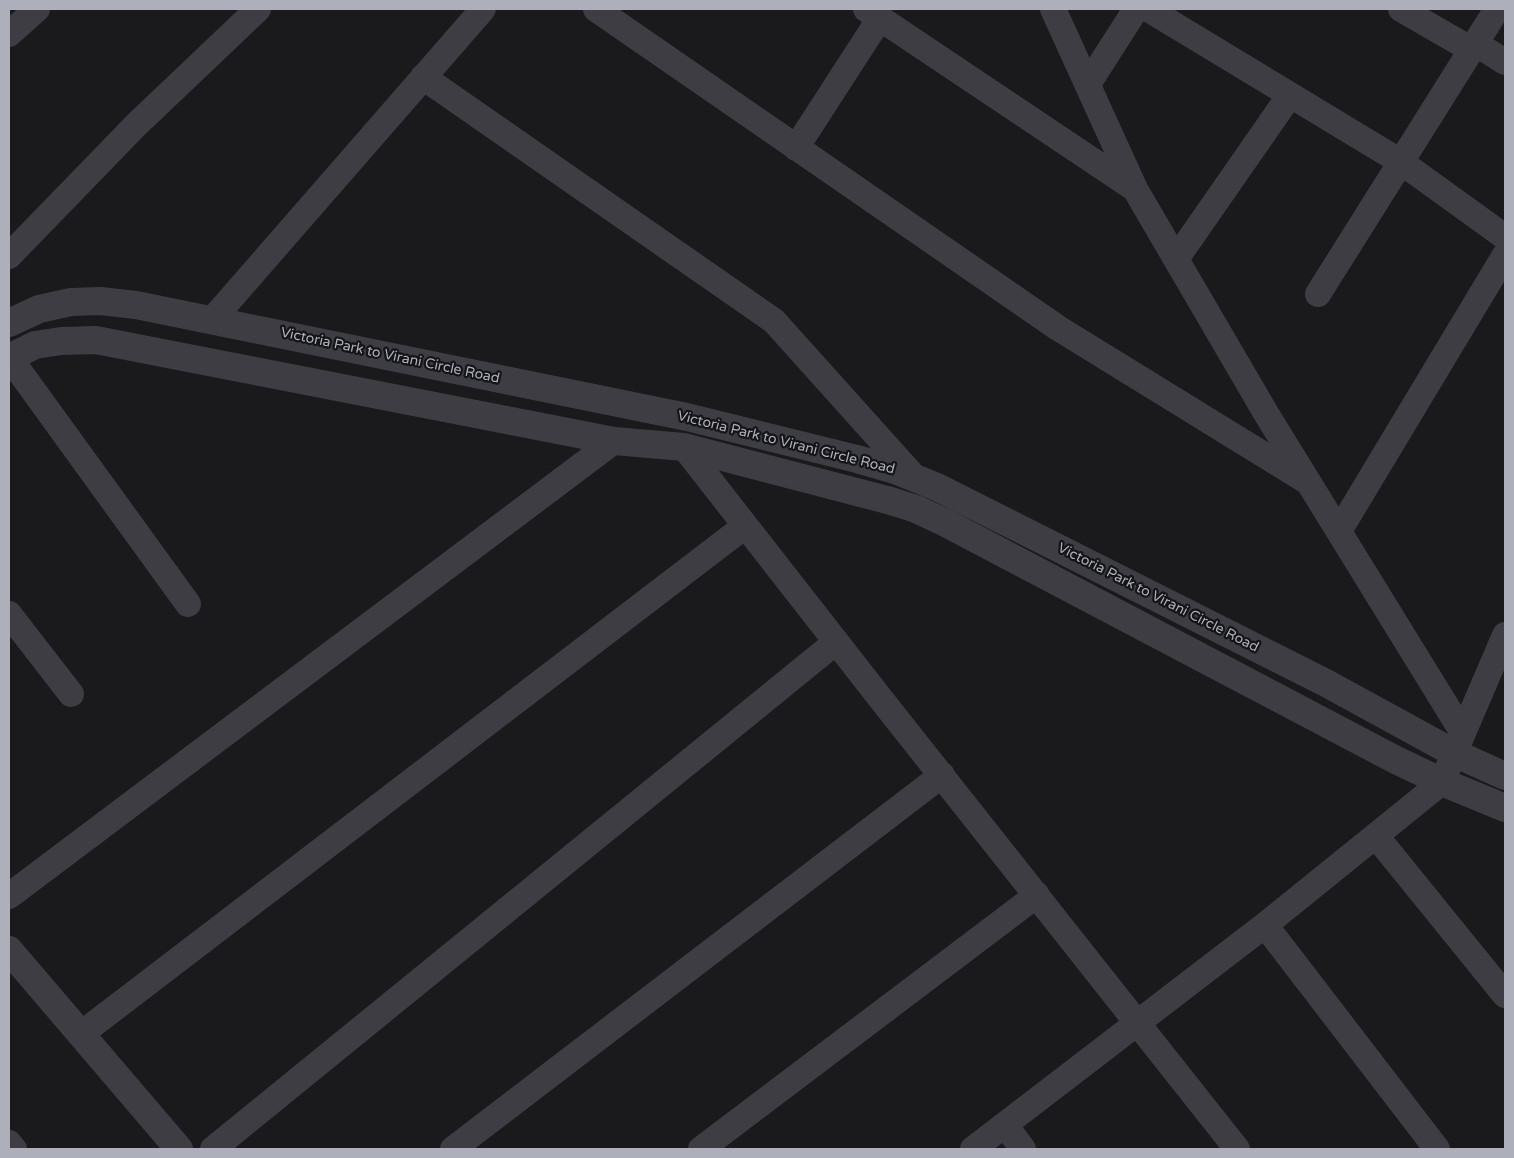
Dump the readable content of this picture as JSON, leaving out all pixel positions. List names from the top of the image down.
{
  "streets": {
    "street": ["Victoria Park to Virani Circle Road"]
  }
}
